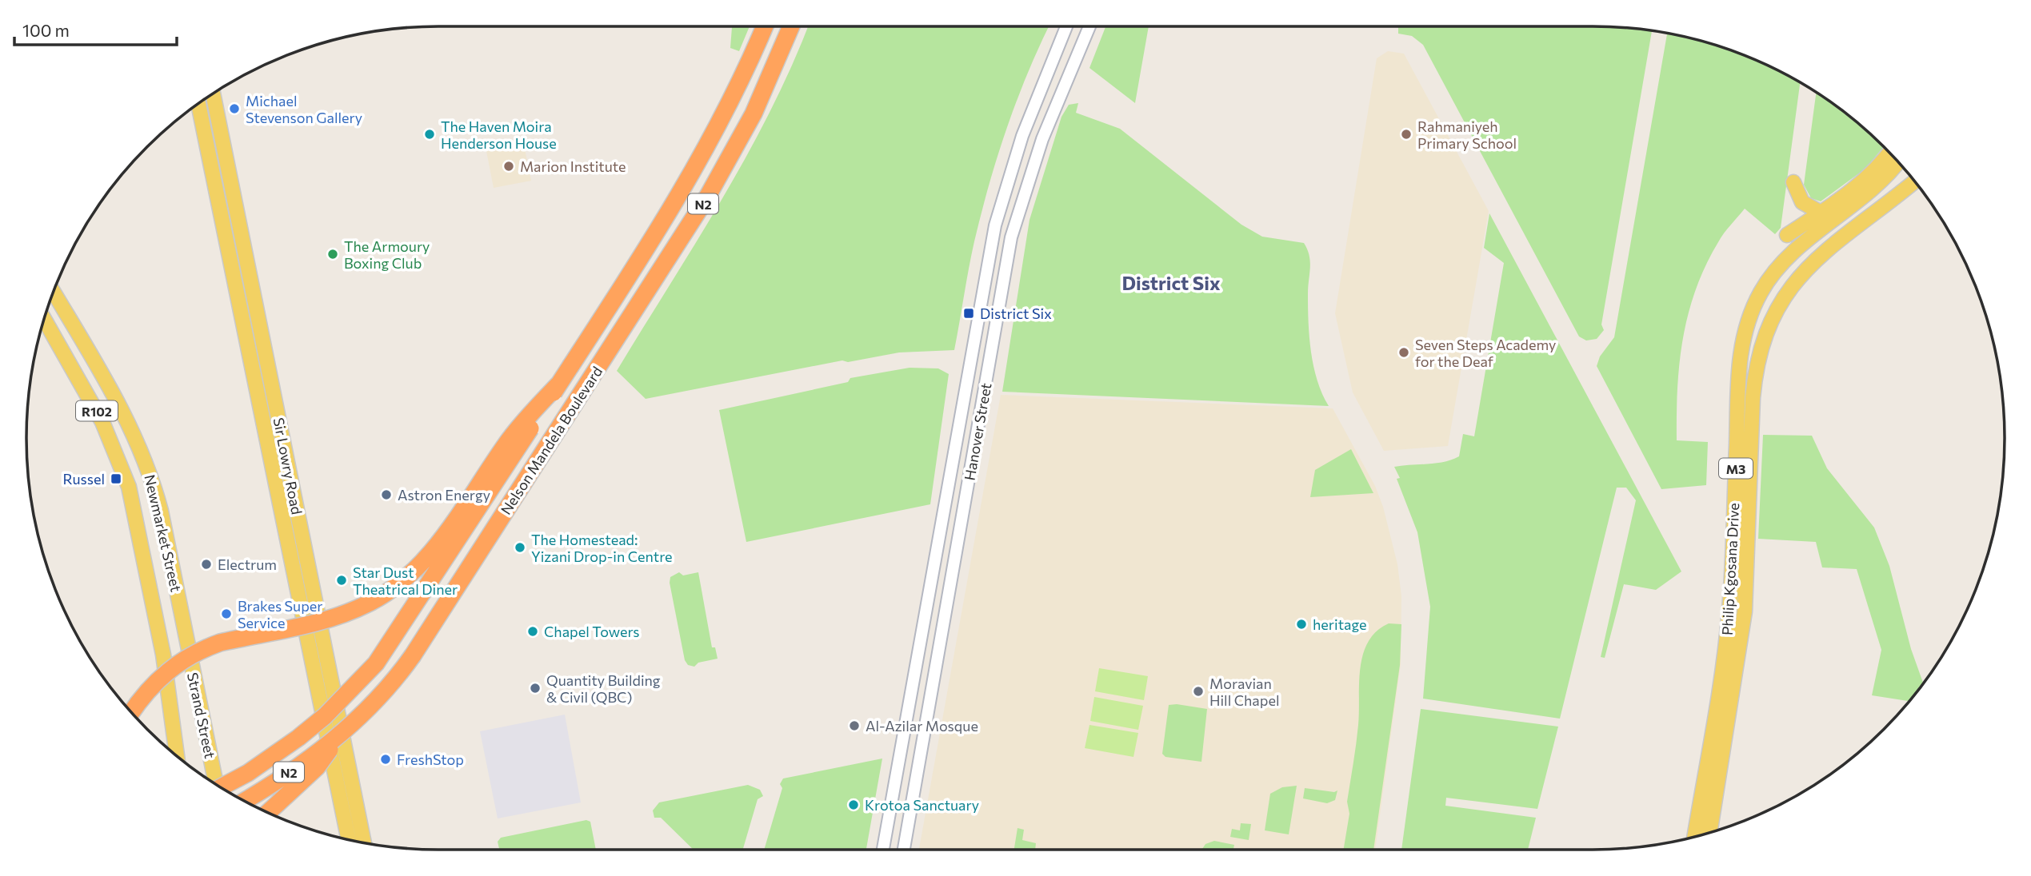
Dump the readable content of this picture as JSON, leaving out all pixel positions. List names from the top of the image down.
{
  "streets": {
    "highway": ["N2", "Nelson Mandela Boulevard"],
    "main road": [
      "R102",
      "Sir Lowry Road",
      "M3",
      "Newmarket Street",
      "Philip Kgosana Drive",
      "Strand Street"
    ],
    "street": ["Hanover Street"]
  },
  "crossings": [
    ["Newmarket Street", "Strand Street"]
  ],
  "districts": ["District Six"],
  "places": {
    "other": [
      "Michael Stevenson Gallery",
      "The Haven Moira Henderson House",
      "Rahmaniyeh Primary School",
      "Marion Institute",
      "The Armoury Boxing Club",
      "Seven Steps Academy for the Deaf",
      "Astron Energy",
      "The Homestead: Yizani Drop-in Centre",
      "Electrum",
      "Star Dust Theatrical Diner",
      "Brakes Super Service",
      "heritage",
      "Chapel Towers",
      "Quantity Building & Civil (QBC)",
      "Moravian Hill Chapel",
      "Al-Azilar Mosque",
      "FreshStop",
      "Krotoa Sanctuary"
    ],
    "transit": ["District Six", "Russel"]
  },
  "scale_bar": "100 m"
}
